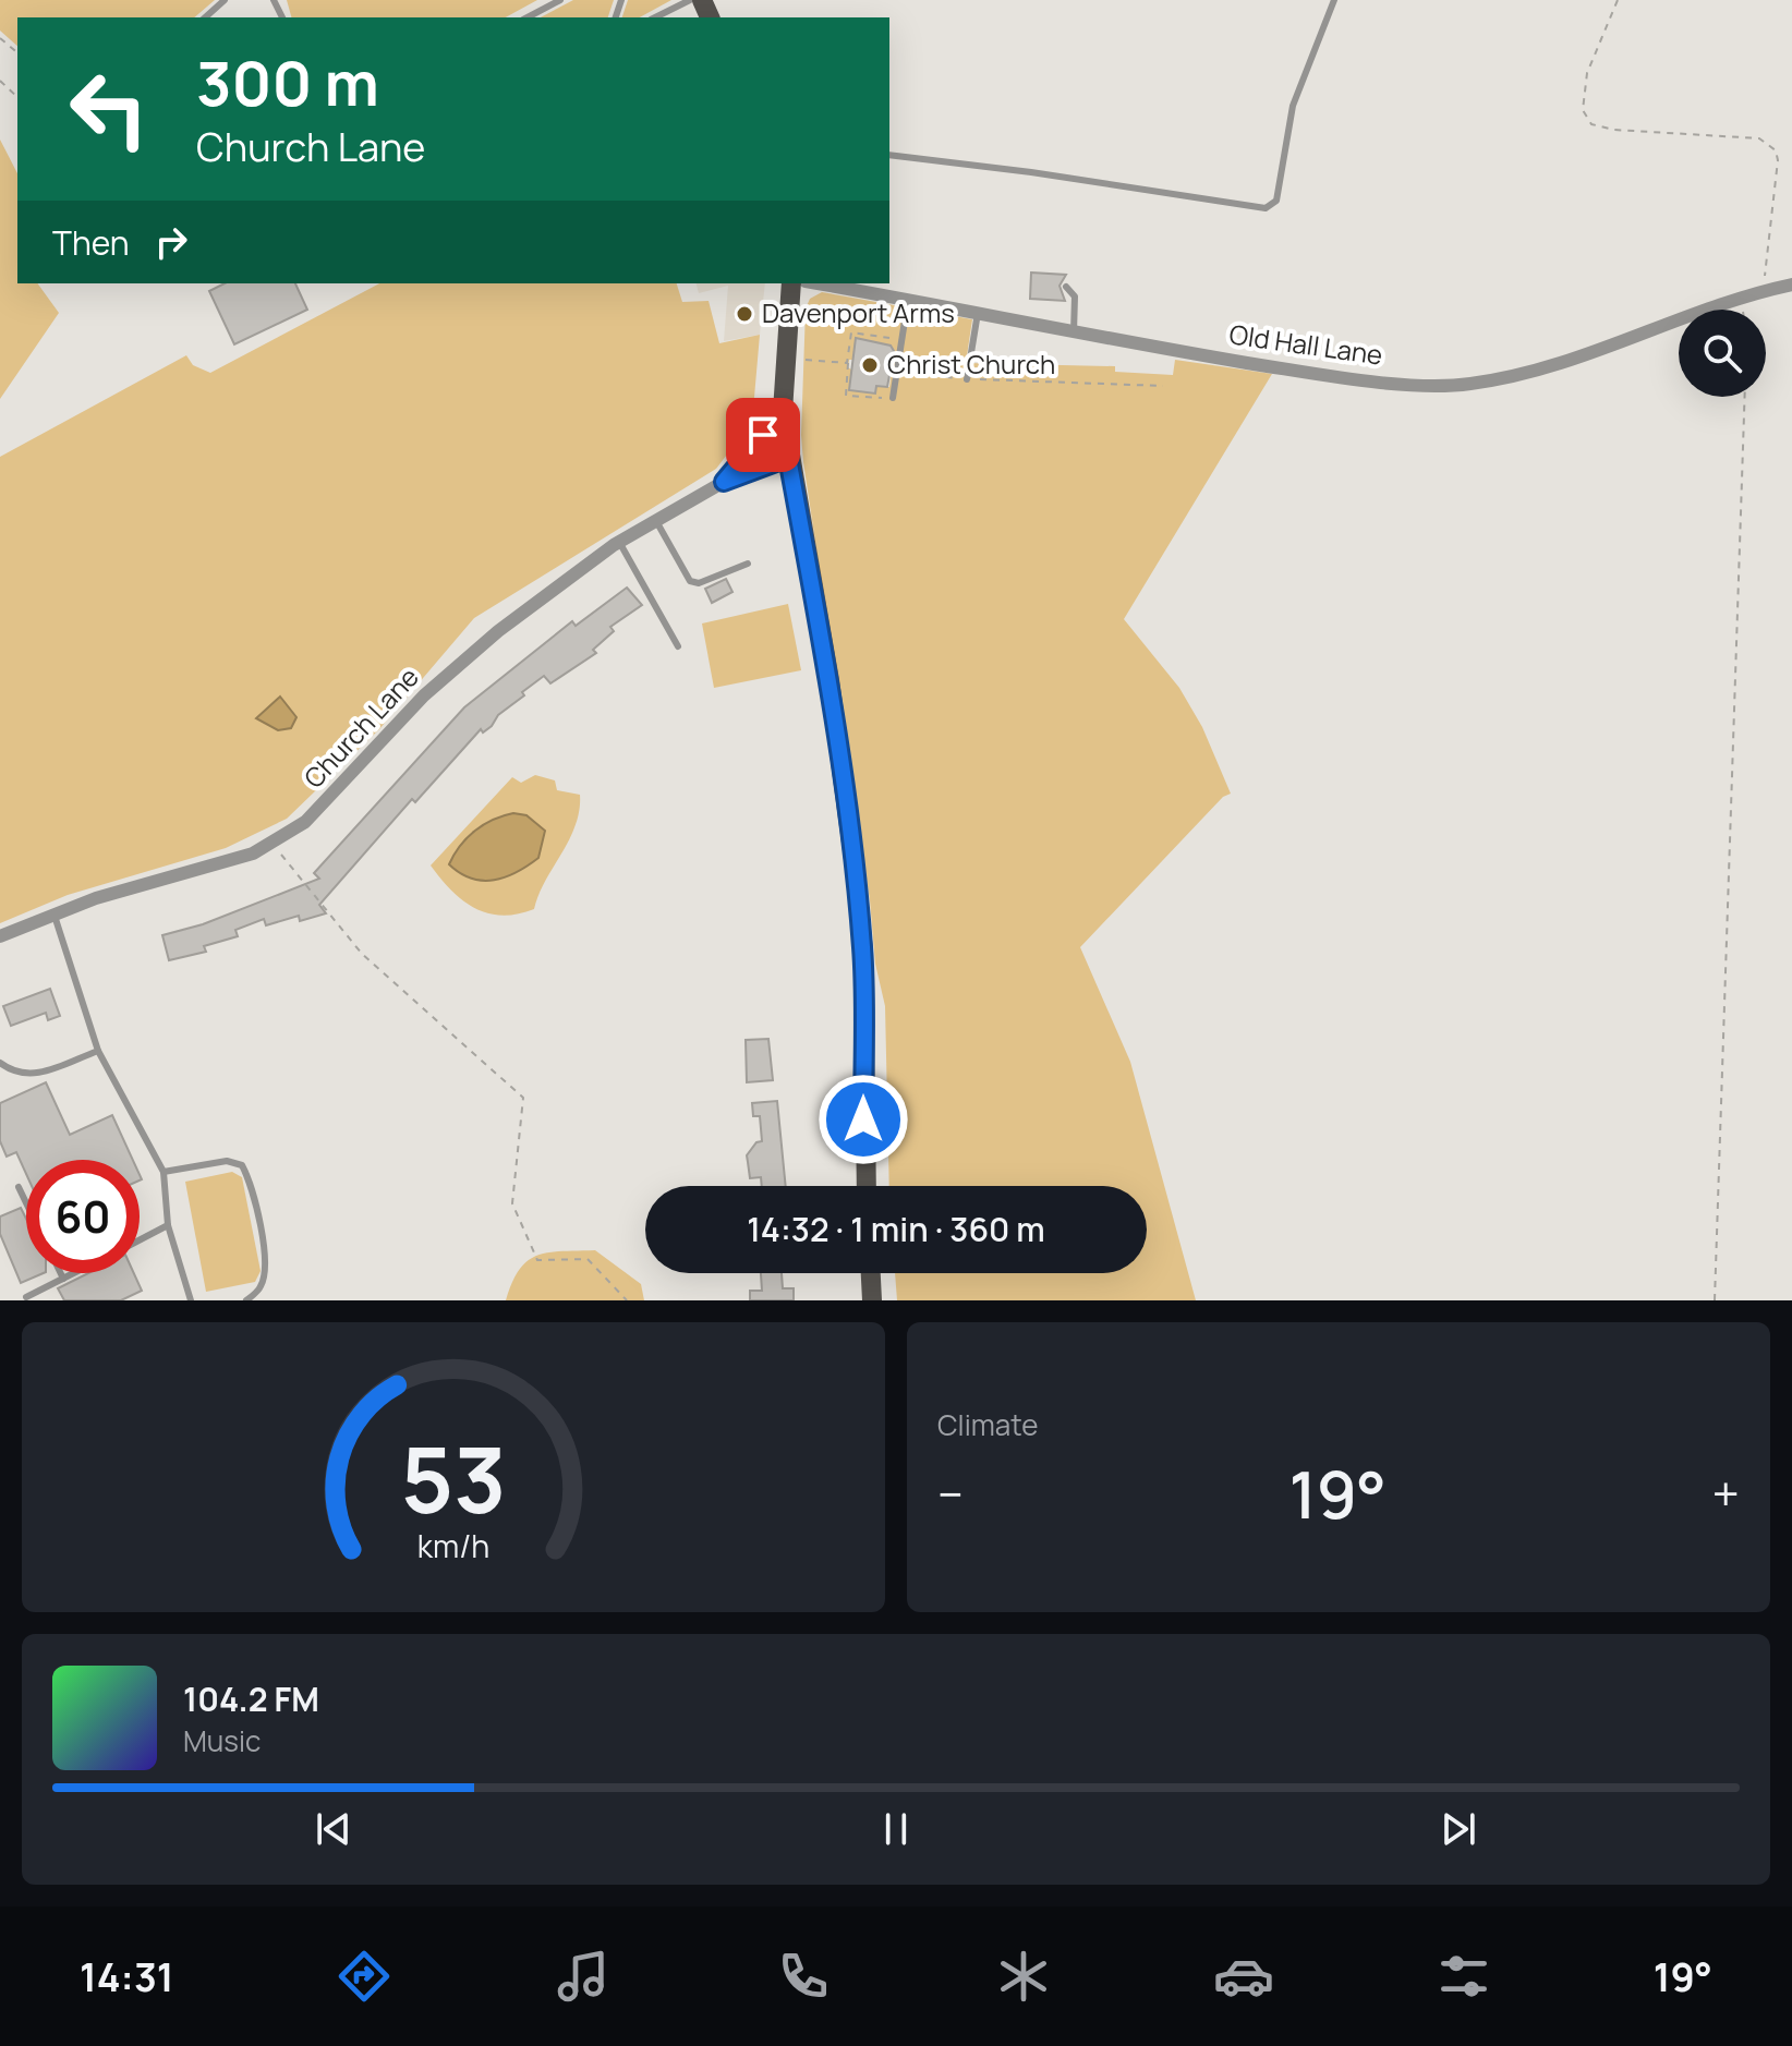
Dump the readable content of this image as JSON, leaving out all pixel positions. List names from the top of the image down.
{
  "streets": {
    "street": ["Old Hall Lane", "Church Lane"]
  },
  "places": ["Davenport Arms", "Christ Church"],
  "page": {
    "turn": ["300 m", "Church Lane"],
    "then": "Then",
    "limit": "60",
    "trip": "14:32 · 1 min · 360 m",
    "tile": "Climate",
    "heat": ["−", "19°", "+"],
    "song": ["104.2 FM", "Music"],
    "tabs": ["14:31", "19°"],
    "gauge": ["53", "km/h"]
  }
}
